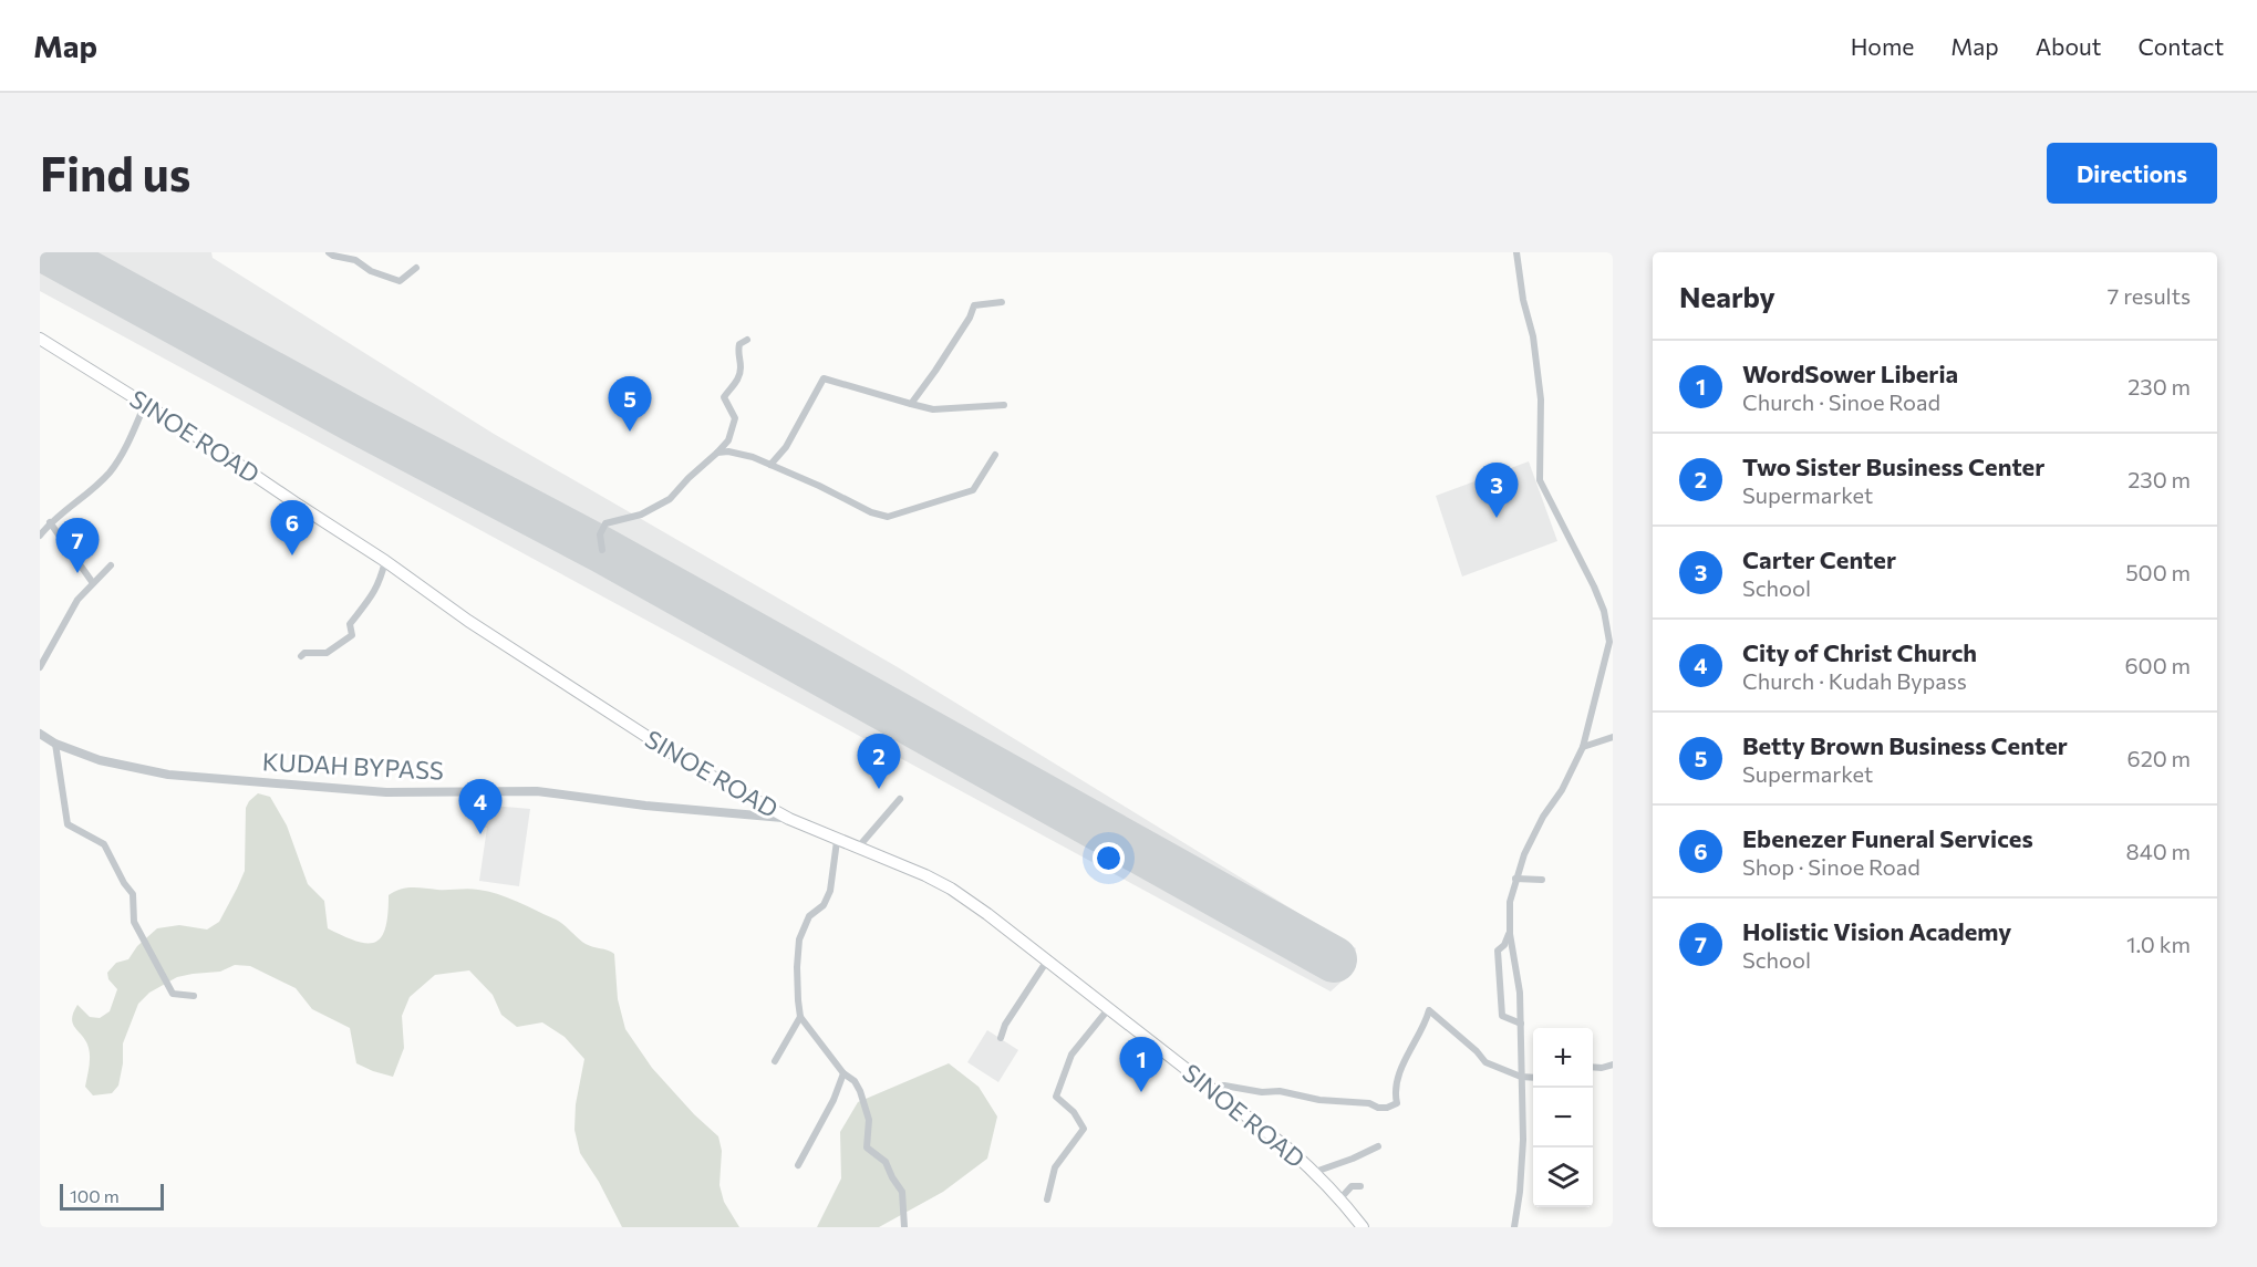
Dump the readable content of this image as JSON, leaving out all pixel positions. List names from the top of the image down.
{
  "streets": {
    "highway": ["SINOE ROAD"],
    "street": ["KUDAH BYPASS"]
  },
  "crossings": [
    ["SINOE ROAD", "KUDAH BYPASS"]
  ],
  "scale_bar": "100 m",
  "page": {
    "header": "Map",
    "nav": [
      "Home",
      "Map",
      "About",
      "Contact"
    ],
    "buttons": "Directions",
    "title": "Find us",
    "heading": ["Nearby", "7 results"],
    "list": [
      {
        "mark": "1",
        "name": "WordSower Liberia",
        "note": "Church · Sinoe Road",
        "value": "230 m"
      },
      {
        "mark": "2",
        "name": "Two Sister Business Center",
        "note": "Supermarket",
        "value": "230 m"
      },
      {
        "mark": "3",
        "name": "Carter Center",
        "note": "School",
        "value": "500 m"
      },
      {
        "mark": "4",
        "name": "City of Christ Church",
        "note": "Church · Kudah Bypass",
        "value": "600 m"
      },
      {
        "mark": "5",
        "name": "Betty Brown Business Center",
        "note": "Supermarket",
        "value": "620 m"
      },
      {
        "mark": "6",
        "name": "Ebenezer Funeral Services",
        "note": "Shop · Sinoe Road",
        "value": "840 m"
      },
      {
        "mark": "7",
        "name": "Holistic Vision Academy",
        "note": "School",
        "value": "1.0 km"
      }
    ],
    "pins": [
      "5",
      "3",
      "6",
      "7",
      "2",
      "4",
      "1"
    ],
    "map_buttons": ["+", "−"],
    "scale": "100 m"
  }
}
